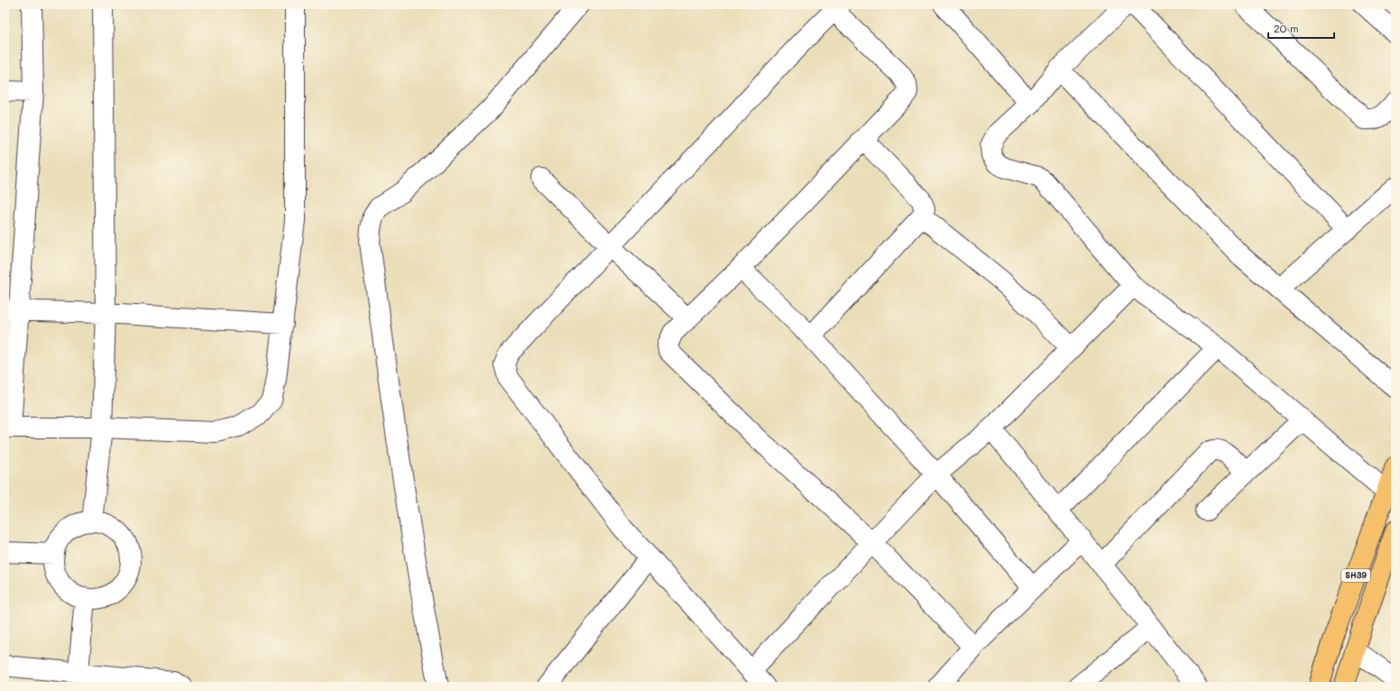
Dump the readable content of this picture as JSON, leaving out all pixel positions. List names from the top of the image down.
{
  "streets": {
    "main road": ["SH39"]
  },
  "scale_bar": "20 m"
}
